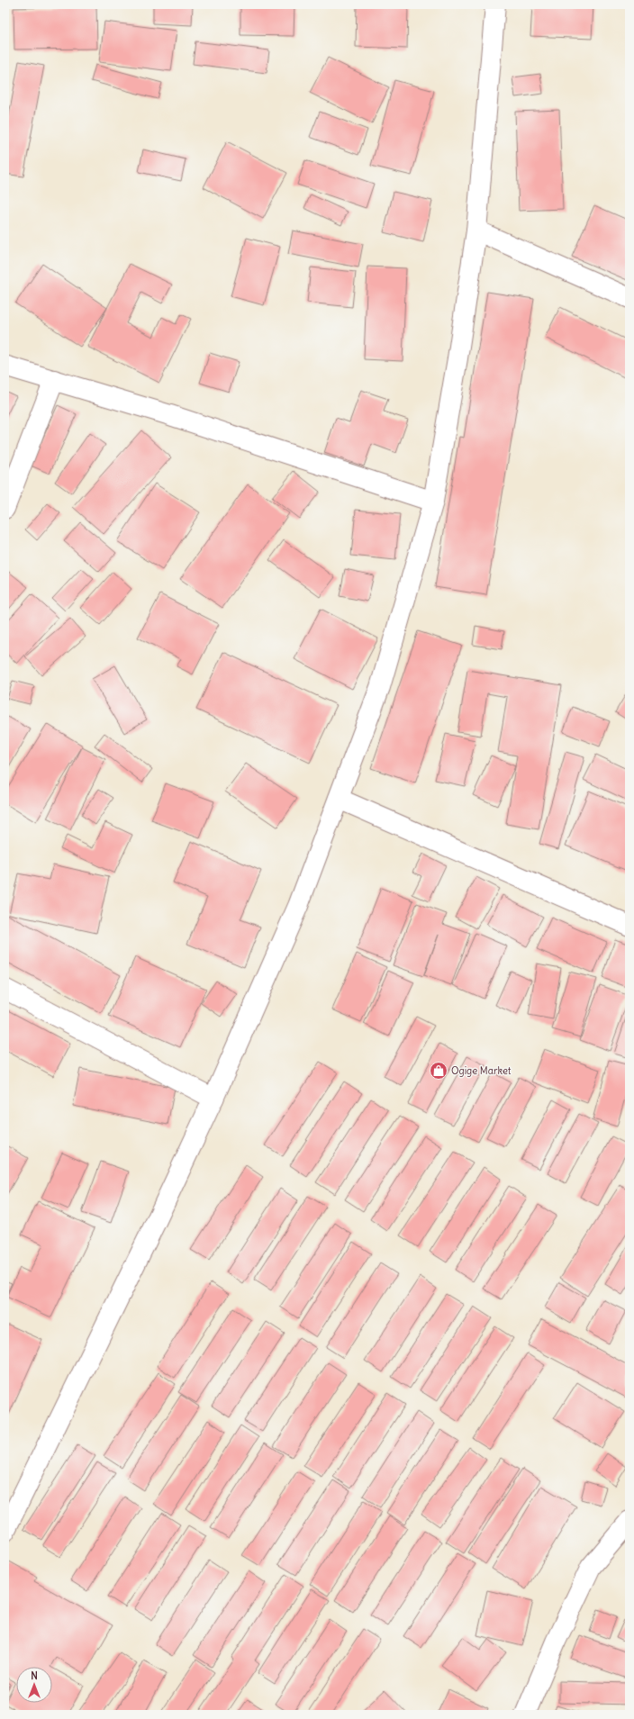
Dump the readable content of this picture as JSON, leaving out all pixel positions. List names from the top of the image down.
{
  "places": {
    "shop": ["Ogige Market"]
  },
  "north": "top"
}
